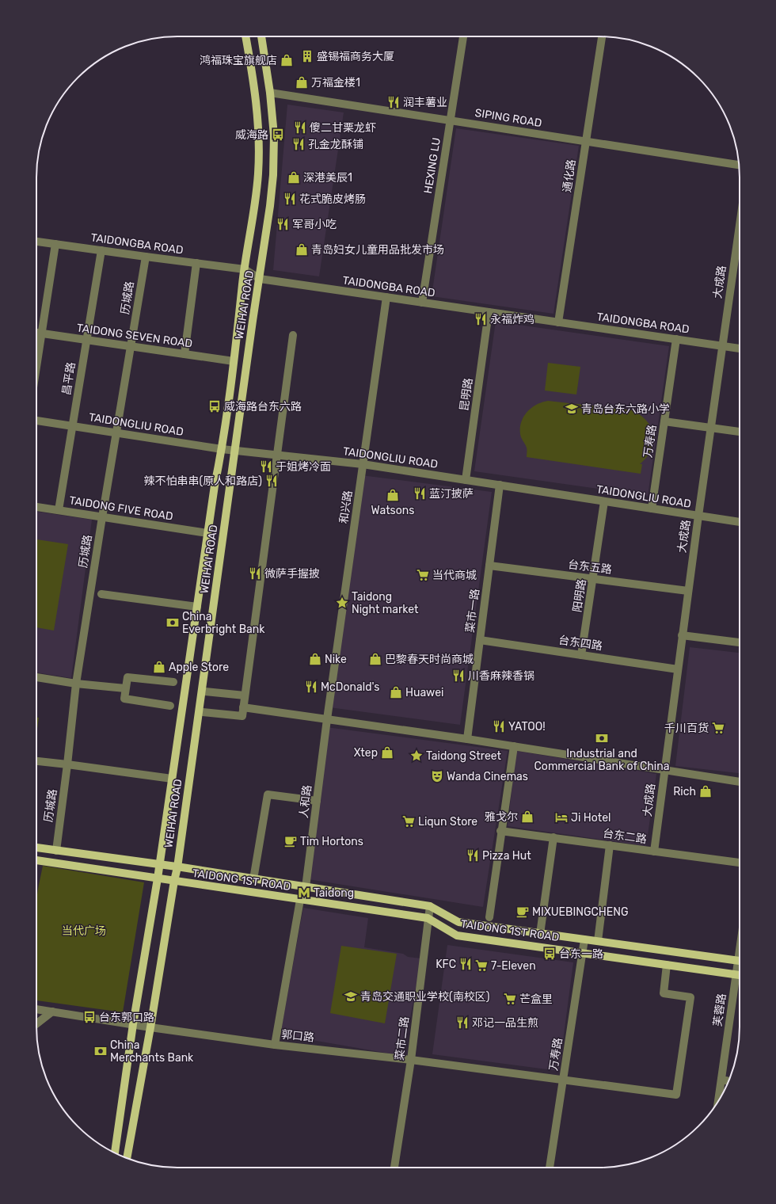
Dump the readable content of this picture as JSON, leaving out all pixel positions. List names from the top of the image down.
{
  "streets": {
    "main road": ["WEIHAI ROAD", "TAIDONG 1ST ROAD"],
    "street": [
      "SIPING ROAD",
      "HEXING LU",
      "通化路",
      "TAIDONGBA ROAD",
      "大成路",
      "历城路",
      "TAIDONG SEVEN ROAD",
      "昌平路",
      "昆明路",
      "TAIDONGLIU ROAD",
      "万寿路",
      "和兴路",
      "TAIDONG FIVE ROAD",
      "台东五路",
      "阳明路",
      "菜市一路",
      "台东四路",
      "人和路",
      "台东二路",
      "芙蓉路",
      "郭口路",
      "菜市二路"
    ]
  },
  "crossings": [
    ["SIPING ROAD", "HEXING LU"],
    ["SIPING ROAD", "通化路"],
    ["SIPING ROAD", "WEIHAI ROAD"],
    ["HEXING LU", "TAIDONGBA ROAD"],
    ["通化路", "TAIDONGBA ROAD"],
    ["TAIDONGBA ROAD", "大成路"],
    ["TAIDONGBA ROAD", "历城路"],
    ["TAIDONGBA ROAD", "WEIHAI ROAD"],
    ["TAIDONGBA ROAD", "昌平路"],
    ["TAIDONGBA ROAD", "昆明路"],
    ["TAIDONGBA ROAD", "万寿路"],
    ["TAIDONGBA ROAD", "和兴路"],
    ["大成路", "TAIDONGLIU ROAD"],
    ["大成路", "台东五路"],
    ["大成路", "台东四路"],
    ["大成路", "台东二路"],
    ["历城路", "TAIDONG SEVEN ROAD"],
    ["历城路", "TAIDONGLIU ROAD"],
    ["历城路", "TAIDONG FIVE ROAD"],
    ["历城路", "TAIDONG 1ST ROAD"],
    ["WEIHAI ROAD", "TAIDONG SEVEN ROAD"],
    ["WEIHAI ROAD", "TAIDONGLIU ROAD"],
    ["WEIHAI ROAD", "TAIDONG FIVE ROAD"],
    ["WEIHAI ROAD", "TAIDONG 1ST ROAD"],
    ["WEIHAI ROAD", "郭口路"],
    ["TAIDONG SEVEN ROAD", "昌平路"],
    ["昌平路", "TAIDONGLIU ROAD"],
    ["昌平路", "TAIDONG FIVE ROAD"],
    ["昆明路", "TAIDONGLIU ROAD"],
    ["TAIDONGLIU ROAD", "万寿路"],
    ["TAIDONGLIU ROAD", "和兴路"],
    ["TAIDONGLIU ROAD", "阳明路"],
    ["TAIDONGLIU ROAD", "菜市一路"],
    ["万寿路", "TAIDONG 1ST ROAD"],
    ["万寿路", "郭口路"],
    ["和兴路", "人和路"],
    ["台东五路", "阳明路"],
    ["台东五路", "菜市一路"],
    ["阳明路", "台东四路"],
    ["菜市一路", "台东四路"],
    ["人和路", "TAIDONG 1ST ROAD"],
    ["TAIDONG 1ST ROAD", "芙蓉路"],
    ["TAIDONG 1ST ROAD", "郭口路"],
    ["TAIDONG 1ST ROAD", "菜市二路"],
    ["郭口路", "菜市二路"]
  ],
  "parks": ["当代广场"],
  "places": {
    "building": ["盛锡福商务大厦"],
    "shop": [
      "鸿福珠宝旗舰店",
      "万福金楼1",
      "深港美辰1",
      "青岛妇女儿童用品批发市场",
      "Watsons",
      "Nike",
      "巴黎春天时尚商城",
      "Apple Store",
      "Huawei",
      "Xtep",
      "Rich",
      "雅戈尔"
    ],
    "restaurant": [
      "润丰薯业",
      "傻二甘栗龙虾",
      "孔金龙酥铺",
      "花式脆皮烤肠",
      "军哥小吃",
      "永福炸鸡",
      "于姐烤冷面",
      "辣不怕串串(原人和路店)",
      "蓝汀披萨",
      "微萨手握披",
      "川香麻辣香锅",
      "McDonald's",
      "YATOO!",
      "Pizza Hut",
      "KFC",
      "邓记一品生煎"
    ],
    "bus stop": [
      "威海路",
      "威海路台东六路",
      "台东一路",
      "台东郭口路"
    ],
    "school or university": ["青岛台东六路小学", "青岛交通职业学校(南校区)"],
    "supermarket": [
      "当代商城",
      "千川百货",
      "Liqun Store",
      "7-Eleven",
      "芒盒里"
    ],
    "place": ["Taidong Night market", "Taidong Street"],
    "bank": ["China Everbright Bank", "Industrial and Commercial Bank of China", "China Merchants Bank"],
    "theatre": ["Wanda Cinemas"],
    "hotel": ["Ji Hotel"],
    "cafe": ["Tim Hortons", "MIXUEBINGCHENG"],
    "metro station": ["Taidong"]
  }
}
